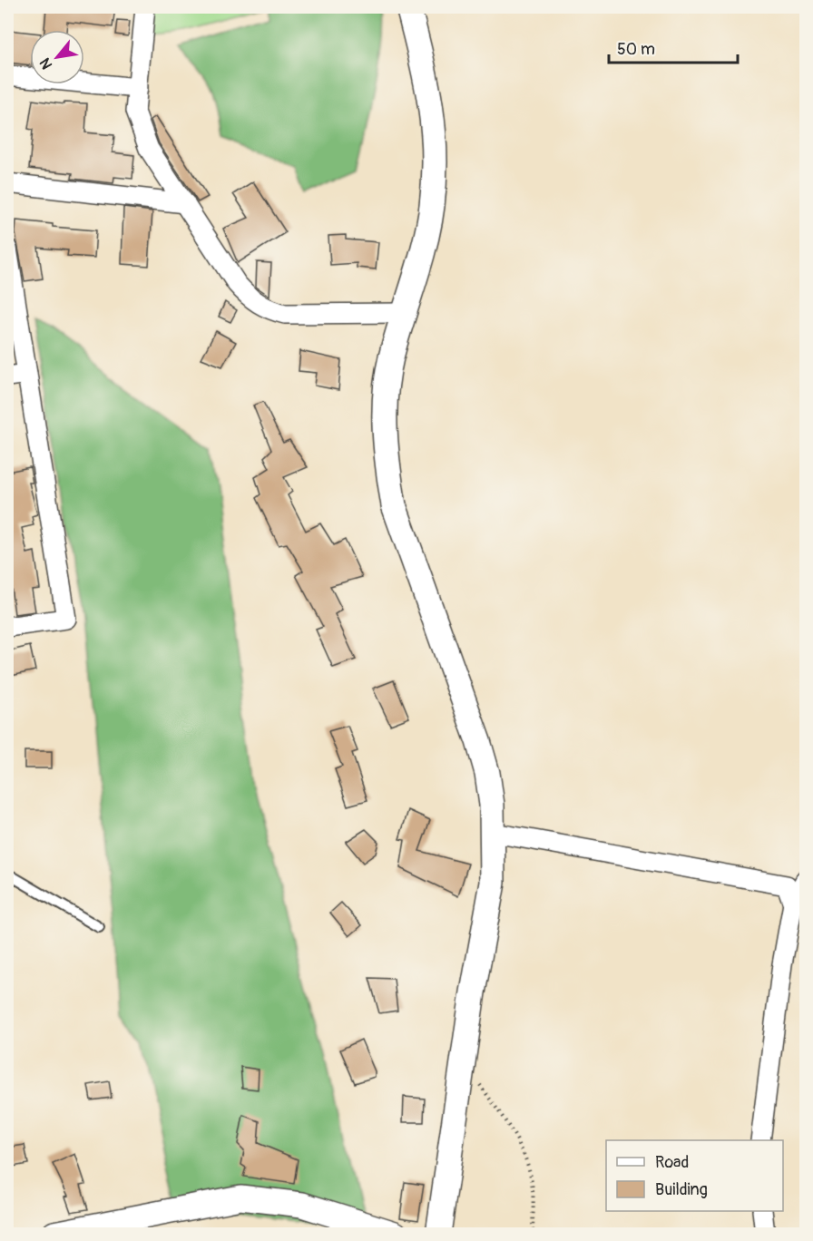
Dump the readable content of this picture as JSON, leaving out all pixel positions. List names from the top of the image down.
{
  "legend": ["Road", "Building"],
  "scale_bar": "50 m",
  "north": "bottom left"
}
